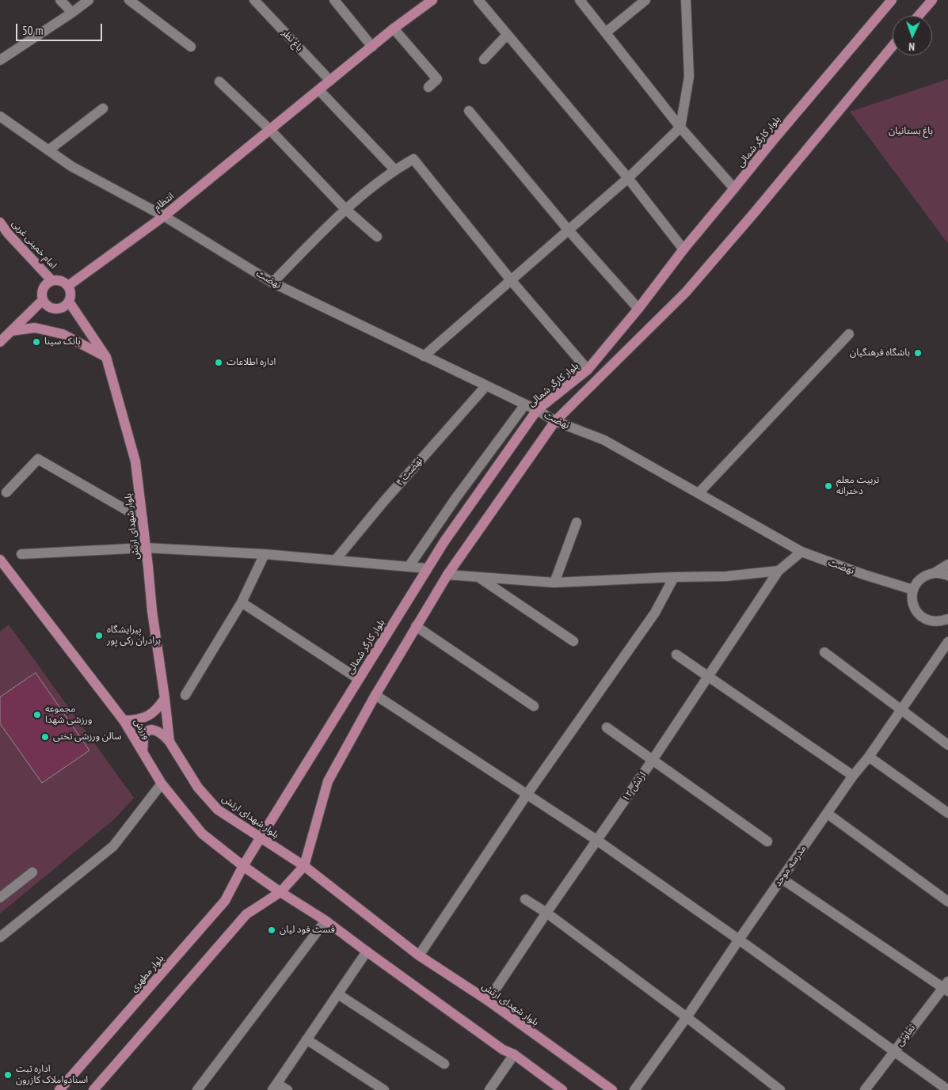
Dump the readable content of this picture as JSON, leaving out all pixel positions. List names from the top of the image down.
{
  "streets": {
    "main road": [
      "بلوار کارگر شمالی",
      "انتظام",
      "امام خمینی غربی",
      "بلوار شهدای ارتش",
      "ورزش",
      "بلوار مطهری"
    ],
    "street": [
      "باغ نظر",
      "نهضت",
      "نهضت ۴",
      "ارتش ۱۲",
      "مدرسه موحد",
      "تعاونی"
    ]
  },
  "crossings": [
    ["باغ نظر", "انتظام"],
    ["بلوار کارگر شمالی", "نهضت"],
    ["بلوار کارگر شمالی", "بلوار شهدای ارتش"],
    ["بلوار کارگر شمالی", "ورزش"],
    ["بلوار کارگر شمالی", "بلوار مطهری"],
    ["انتظام", "امام خمینی غربی"],
    ["انتظام", "نهضت"],
    ["انتظام", "بلوار شهدای ارتش"],
    ["امام خمینی غربی", "بلوار شهدای ارتش"],
    ["نهضت", "نهضت ۴"],
    ["نهضت", "ارتش ۱۲"],
    ["بلوار شهدای ارتش", "ارتش ۱۲"],
    ["ورزش", "بلوار مطهری"]
  ],
  "parks": ["باغ بستانیان"],
  "places": [
    "بانک سینا",
    "باشگاه فرهنگیان",
    "اداره اطلاعات",
    "تربیت معلم دخترانه",
    "پیرایشگاه برادران زکی پور",
    "مجموعه ورزشی شهدا",
    "سالن ورزشی تختی",
    "فست فود لیان",
    "اداره ثبت اسنادواملاک کازرون"
  ],
  "scale_bar": "50 m",
  "north": "bottom"
}
